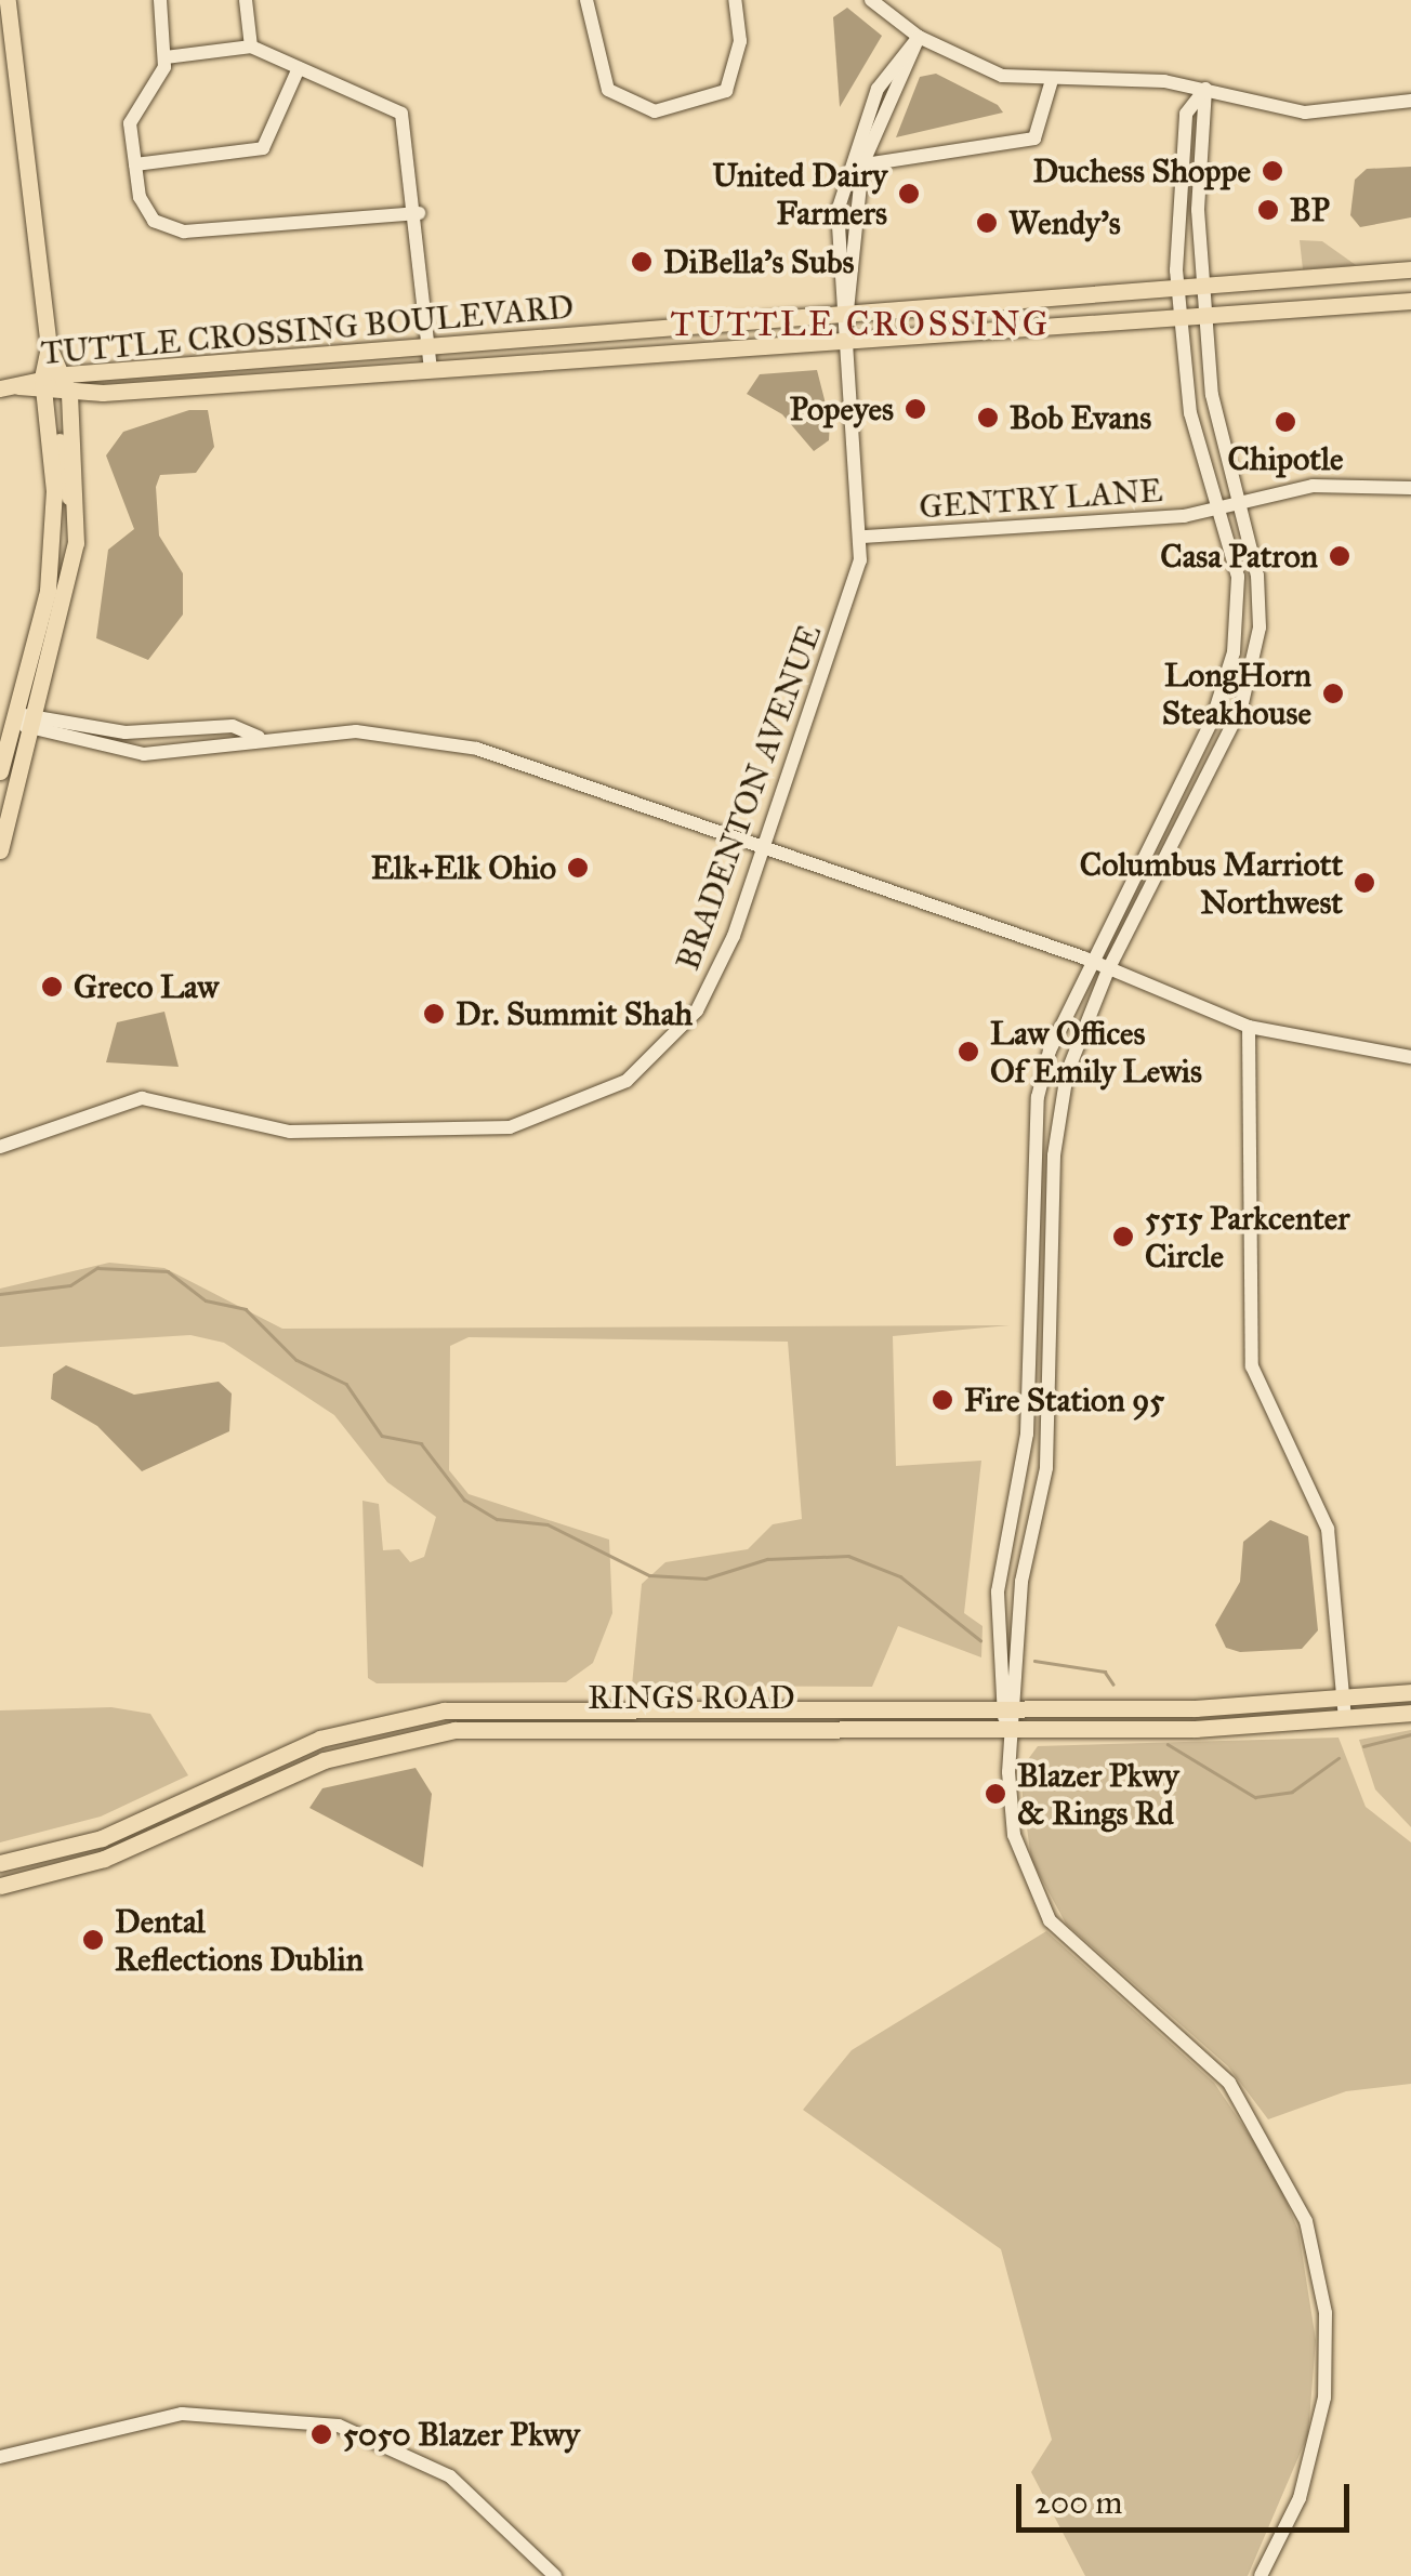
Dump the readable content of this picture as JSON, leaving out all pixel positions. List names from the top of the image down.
{
  "streets": {
    "main road": ["TUTTLE CROSSING BOULEVARD", "RINGS ROAD"],
    "street": ["GENTRY LANE", "BRADENTON AVENUE"]
  },
  "crossings": [
    ["TUTTLE CROSSING BOULEVARD", "BRADENTON AVENUE"],
    ["GENTRY LANE", "BRADENTON AVENUE"]
  ],
  "districts": ["TUTTLE CROSSING"],
  "places": [
    "Duchess Shoppe",
    "United Dairy Farmers",
    "BP",
    "Wendy's",
    "DiBella's Subs",
    "Popeyes",
    "Bob Evans",
    "Chipotle",
    "Casa Patron",
    "LongHorn Steakhouse",
    "Elk+Elk Ohio",
    "Columbus Marriott Northwest",
    "Greco Law",
    "Dr. Summit Shah",
    "Law Offices Of Emily Lewis",
    "5515 Parkcenter Circle",
    "Fire Station 95",
    "Blazer Pkwy & Rings Rd",
    "Dental Reflections Dublin",
    "5050 Blazer Pkwy"
  ],
  "scale_bar": "200 m"
}
